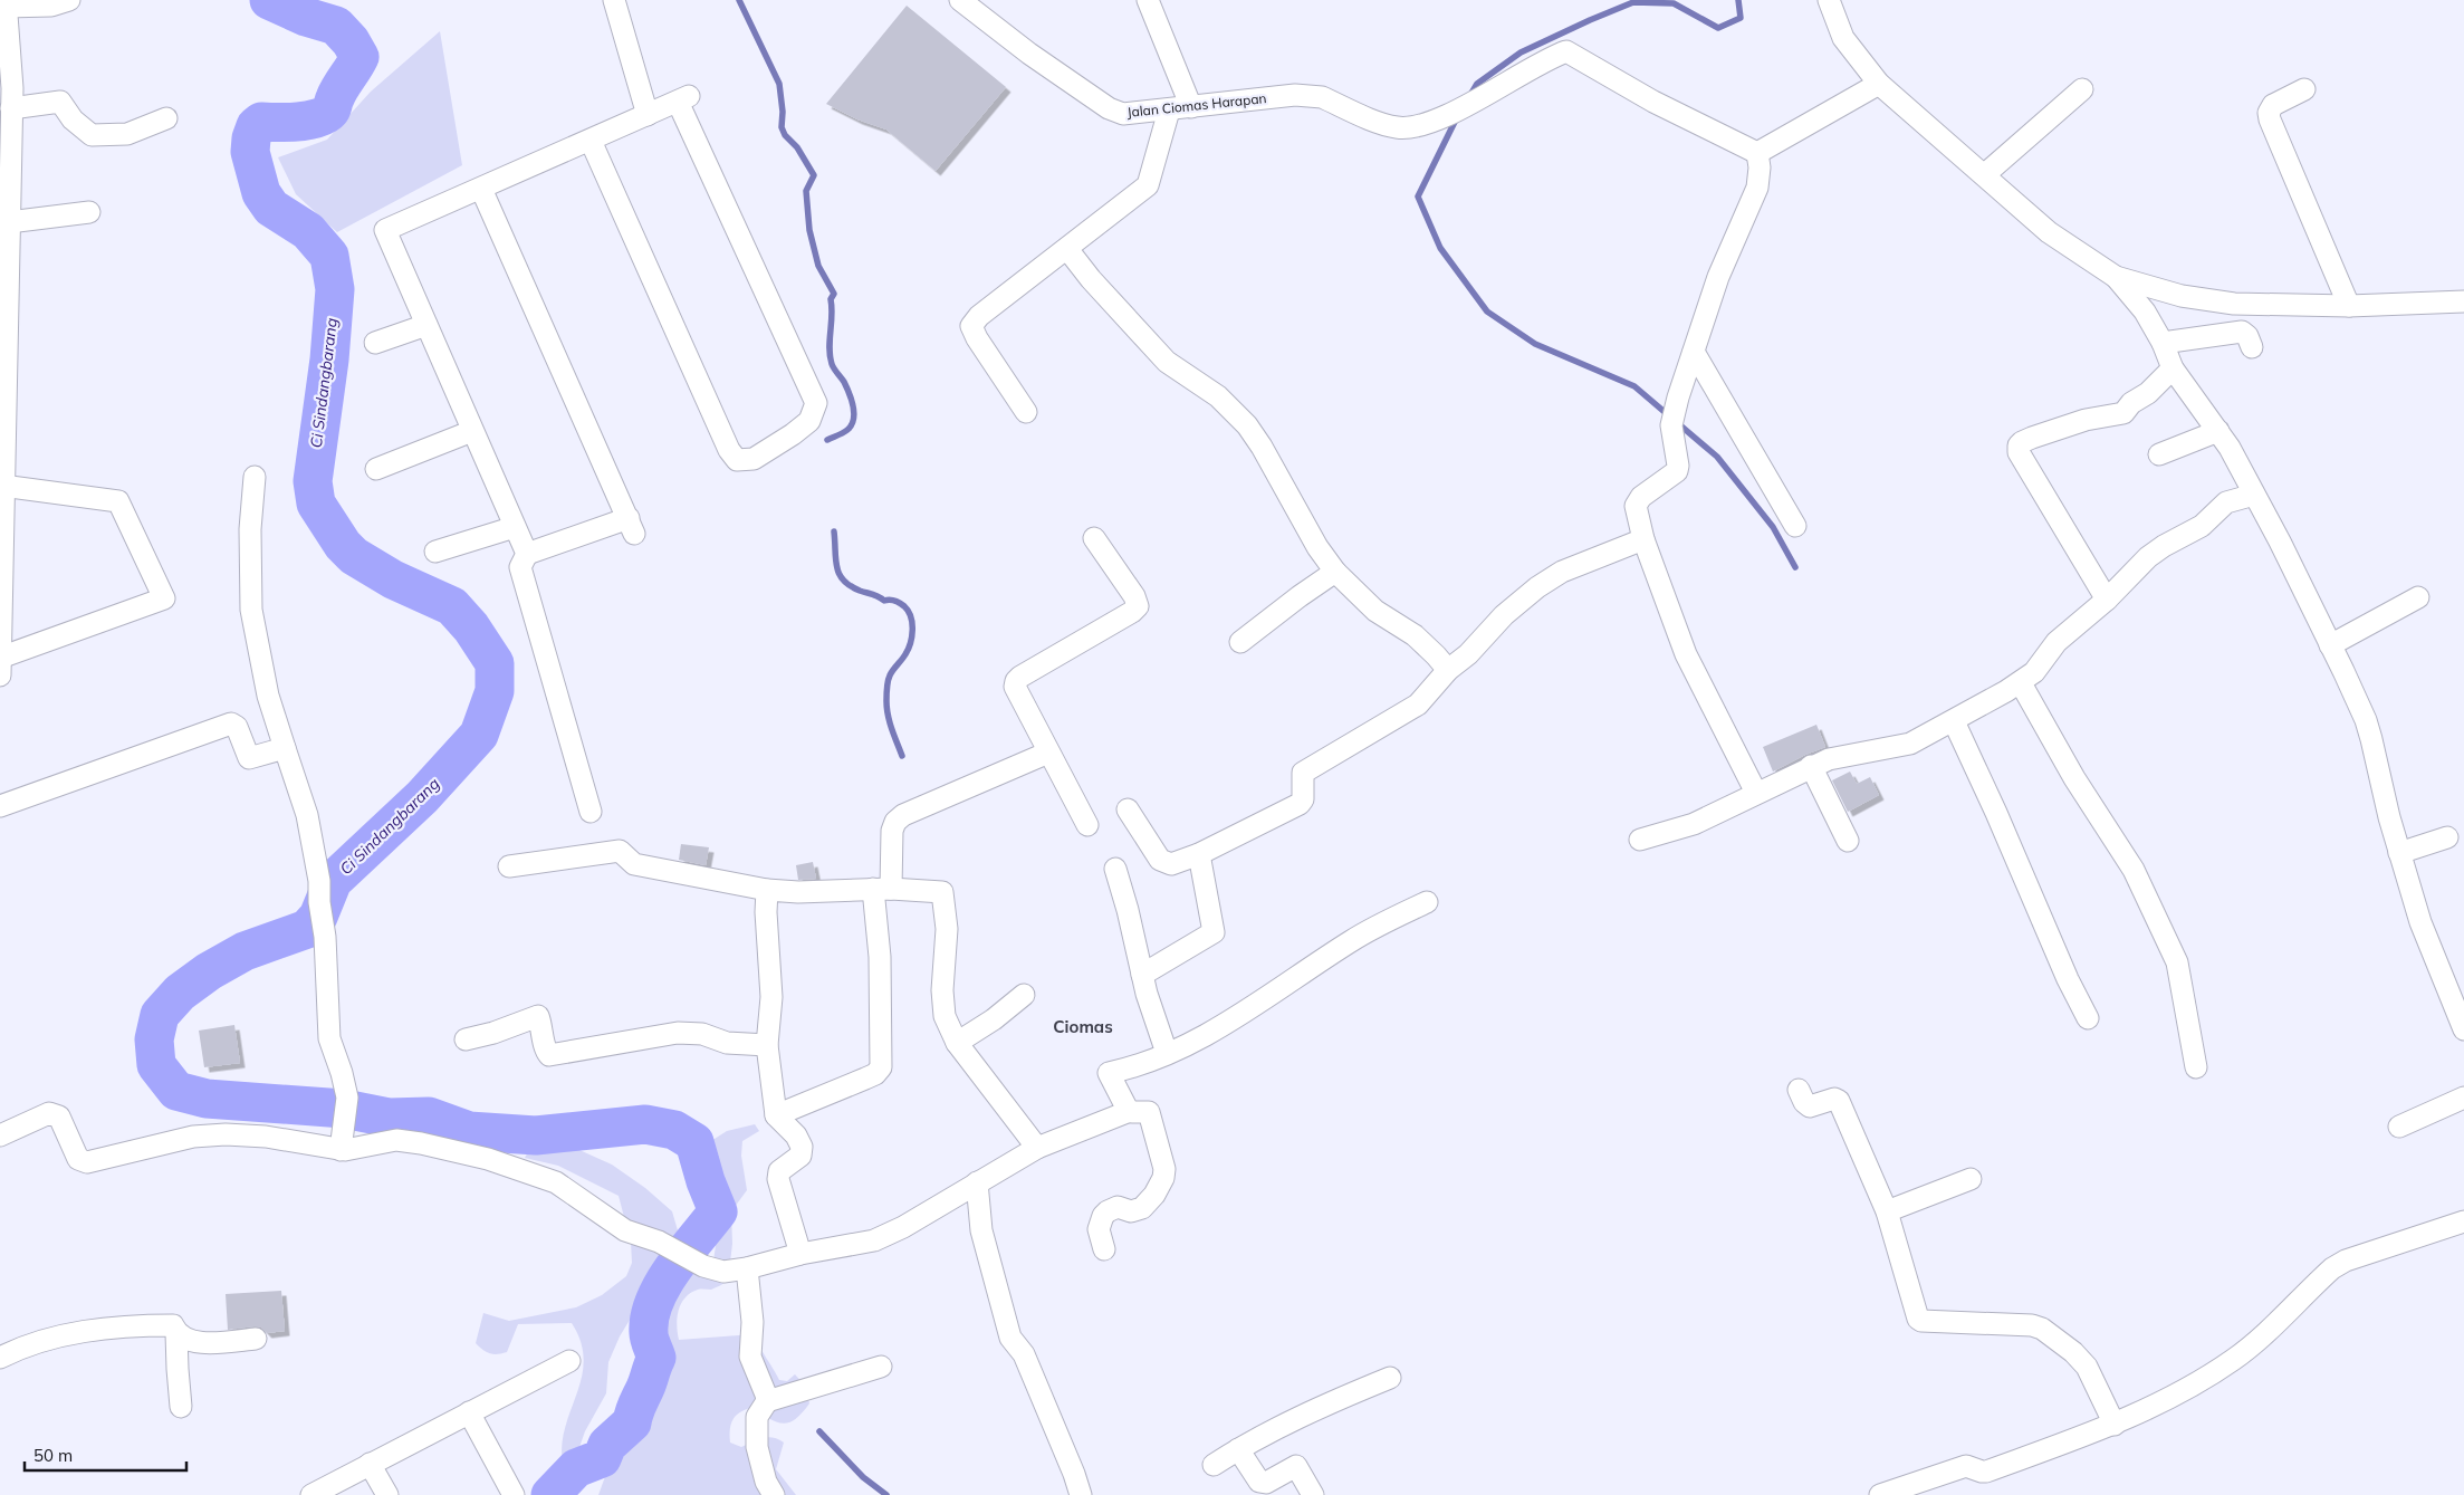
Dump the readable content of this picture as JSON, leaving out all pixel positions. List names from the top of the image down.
{
  "streets": {
    "street": ["Jalan Ciomas Harapan"]
  },
  "districts": ["Ciomas"],
  "water": ["Ci Sindangbarang"],
  "scale_bar": "50 m"
}
